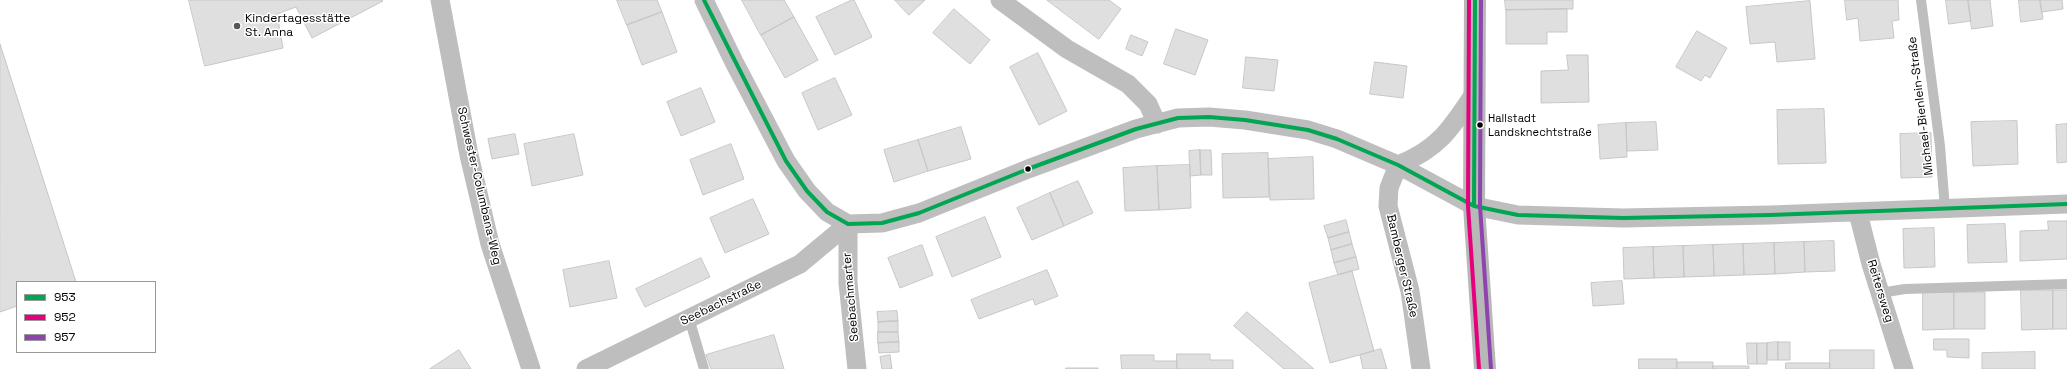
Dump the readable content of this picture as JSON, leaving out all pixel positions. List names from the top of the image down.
{
  "streets": {
    "street": [
      "Schwester-Columbana-Weg",
      "Bamberger Straße",
      "Reitersweg",
      "Seebachmarter",
      "Seebachstraße"
    ],
    "lane": ["Michael-Bienlein-Straße"]
  },
  "crossings": [
    ["Seebachmarter", "Seebachstraße"]
  ],
  "places": ["Kindertagesstätte St. Anna", "Hallstadt Landsknechtstraße"],
  "lines": ["transit line 953", "transit line 952", "transit line 957"],
  "legend": ["953", "952", "957"]
}
